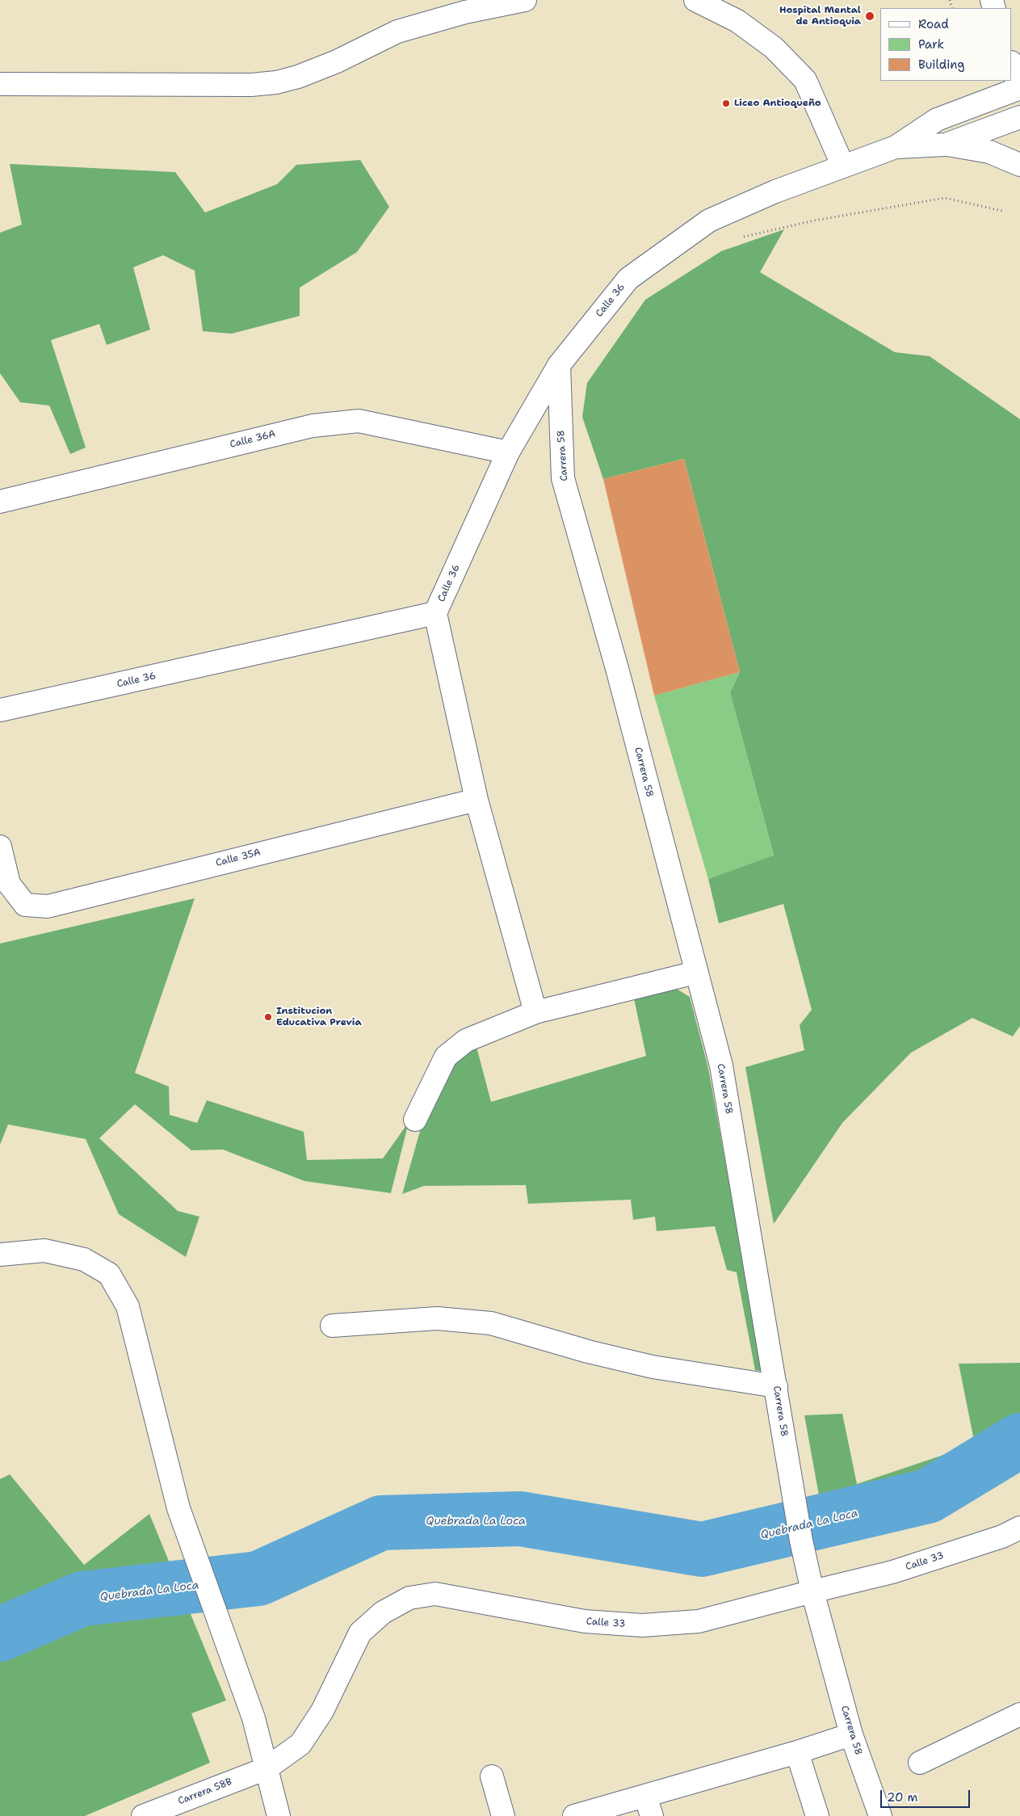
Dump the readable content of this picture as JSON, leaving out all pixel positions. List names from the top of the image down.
{
  "streets": {
    "street": [
      "Calle 36",
      "Calle 36A",
      "Carrera 58",
      "Calle 35A",
      "Calle 33",
      "Carrera 58B"
    ]
  },
  "crossings": [
    ["Calle 36", "Calle 36A"],
    ["Calle 36", "Carrera 58"],
    ["Carrera 58", "Calle 33"],
    ["Calle 33", "Carrera 58B"]
  ],
  "water": ["Quebrada La Loca"],
  "places": ["Hospital Mental de Antioquia", "Liceo Antioqueño", "Institucion Educativa Previa"],
  "legend": ["Road", "Park", "Building"],
  "scale_bar": "20 m"
}
